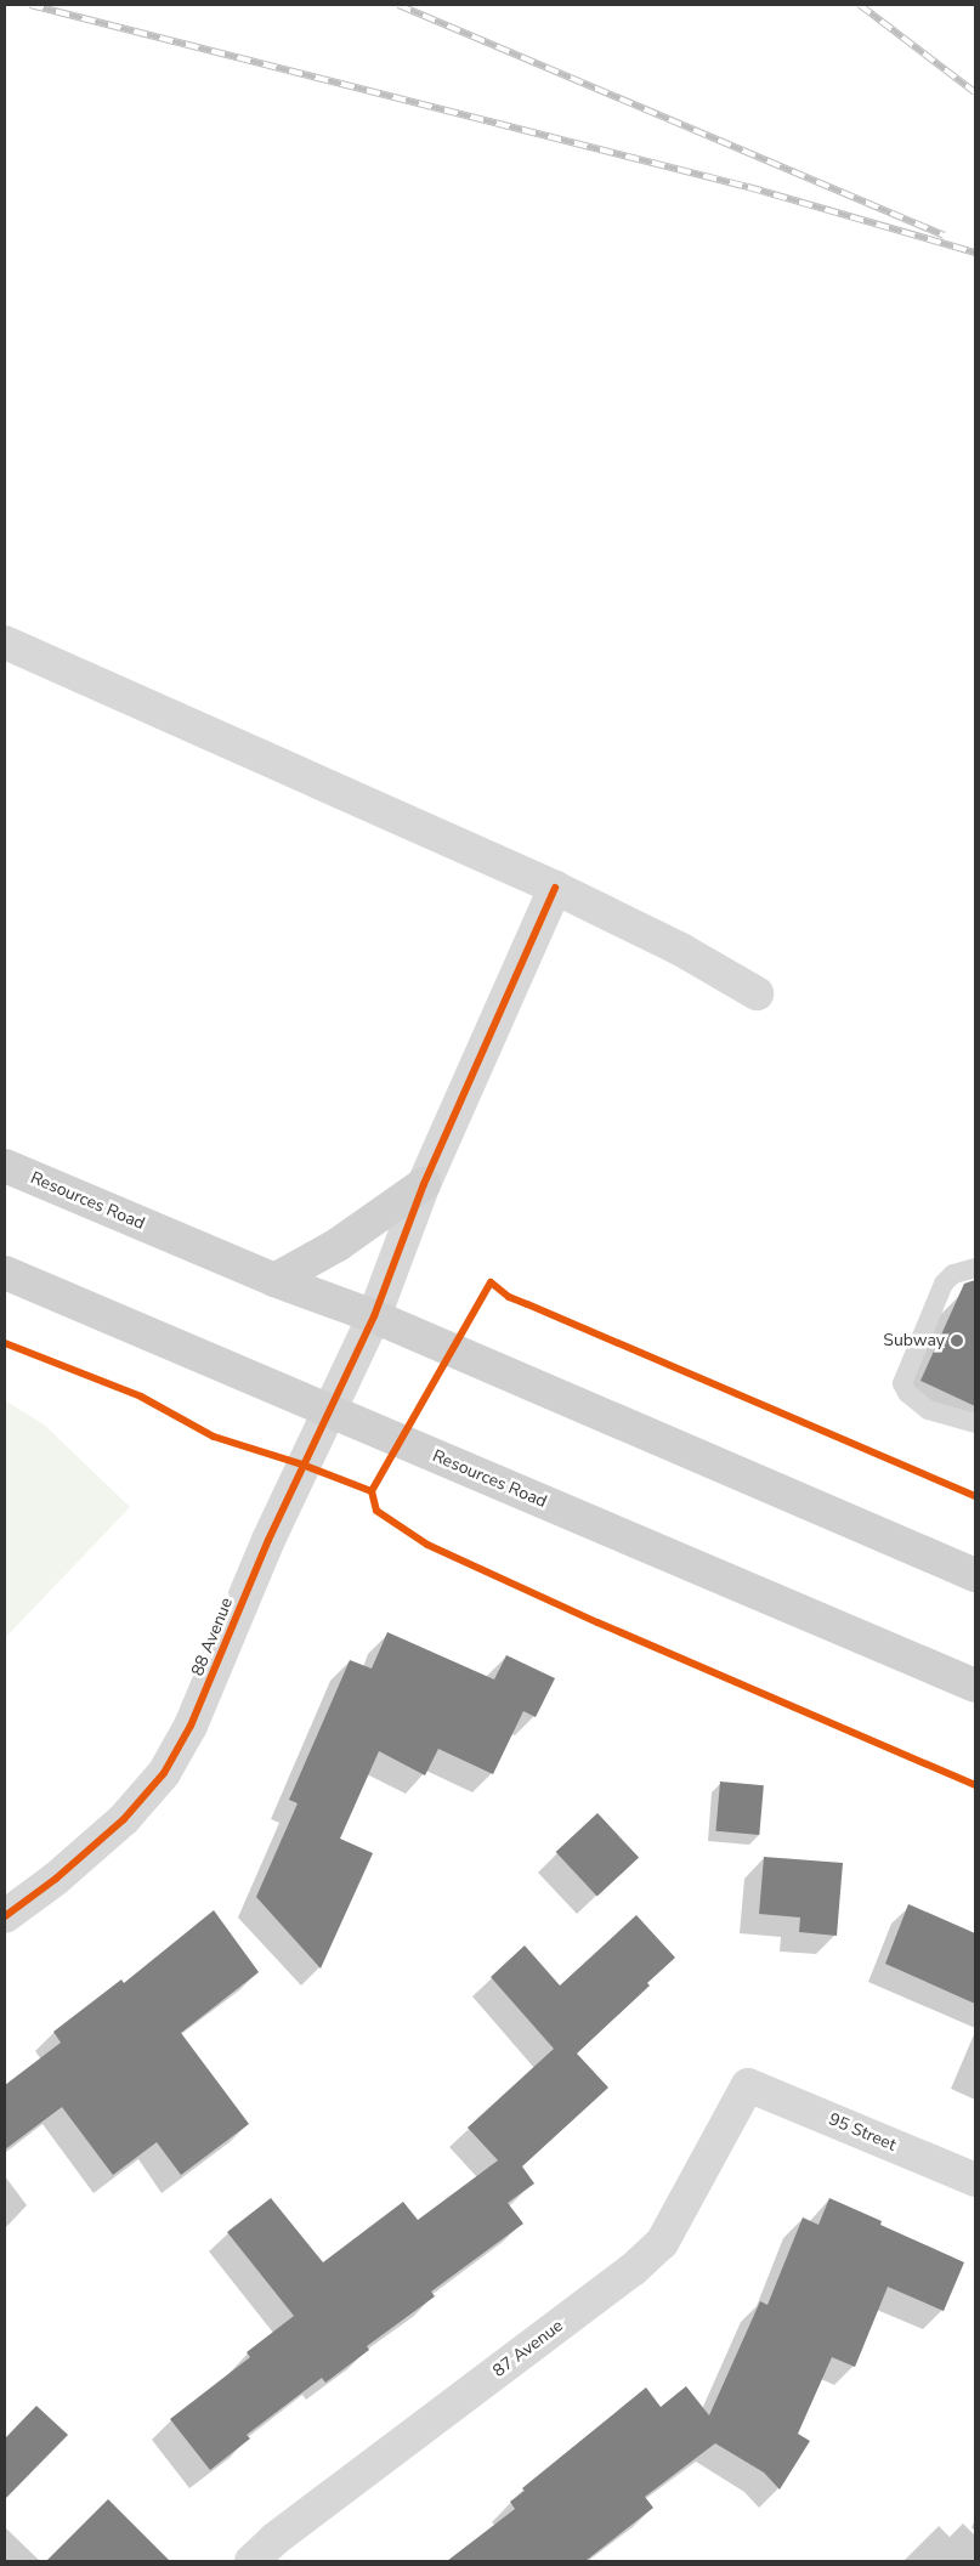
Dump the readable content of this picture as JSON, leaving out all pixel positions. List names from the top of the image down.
{
  "streets": {
    "main road": ["Resources Road"],
    "street": ["88 Avenue", "95 Street", "87 Avenue"]
  },
  "crossings": [
    ["Resources Road", "88 Avenue"],
    ["95 Street", "87 Avenue"]
  ],
  "places": ["Subway"]
}
